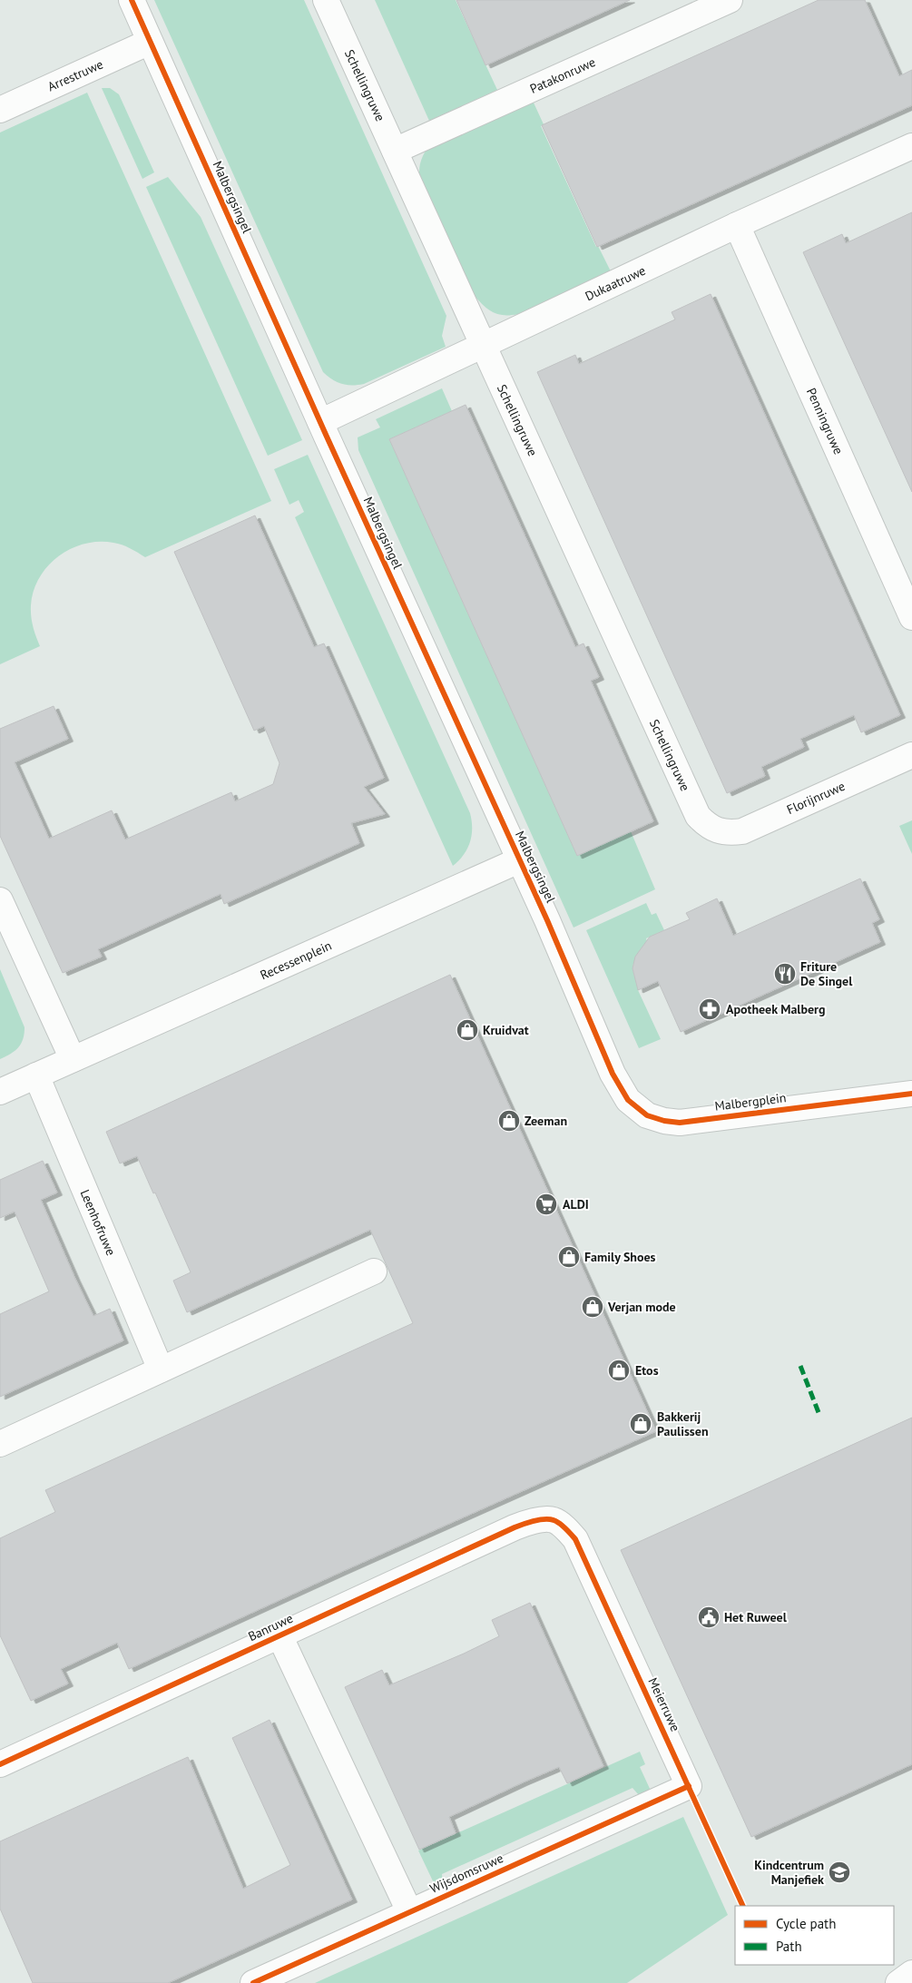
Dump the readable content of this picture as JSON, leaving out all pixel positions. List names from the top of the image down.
{
  "streets": {
    "street": [
      "Arrestruwe",
      "Patakonruwe",
      "Schellingruwe",
      "Malbergsingel",
      "Dukaatruwe",
      "Penningruwe",
      "Florijnruwe",
      "Recessenplein",
      "Malbergplein",
      "Leenhofruwe",
      "Banruwe",
      "Meierruwe",
      "Wijsdomsruwe"
    ]
  },
  "crossings": [
    ["Arrestruwe", "Malbergsingel"],
    ["Patakonruwe", "Schellingruwe"],
    ["Schellingruwe", "Dukaatruwe"],
    ["Schellingruwe", "Florijnruwe"],
    ["Malbergsingel", "Dukaatruwe"],
    ["Malbergsingel", "Recessenplein"],
    ["Malbergsingel", "Malbergplein"],
    ["Dukaatruwe", "Penningruwe"],
    ["Recessenplein", "Leenhofruwe"],
    ["Banruwe", "Meierruwe"],
    ["Meierruwe", "Wijsdomsruwe"]
  ],
  "places": {
    "restaurant": ["Friture De Singel"],
    "pharmacy": ["Apotheek Malberg"],
    "shop": [
      "Kruidvat",
      "Zeeman",
      "Family Shoes",
      "Verjan mode",
      "Etos",
      "Bakkerij Paulissen"
    ],
    "supermarket": ["ALDI"],
    "public building": ["Het Ruweel"],
    "school or university": ["Kindcentrum Manjefiek"]
  },
  "legend": ["Cycle path", "Path"]
}
